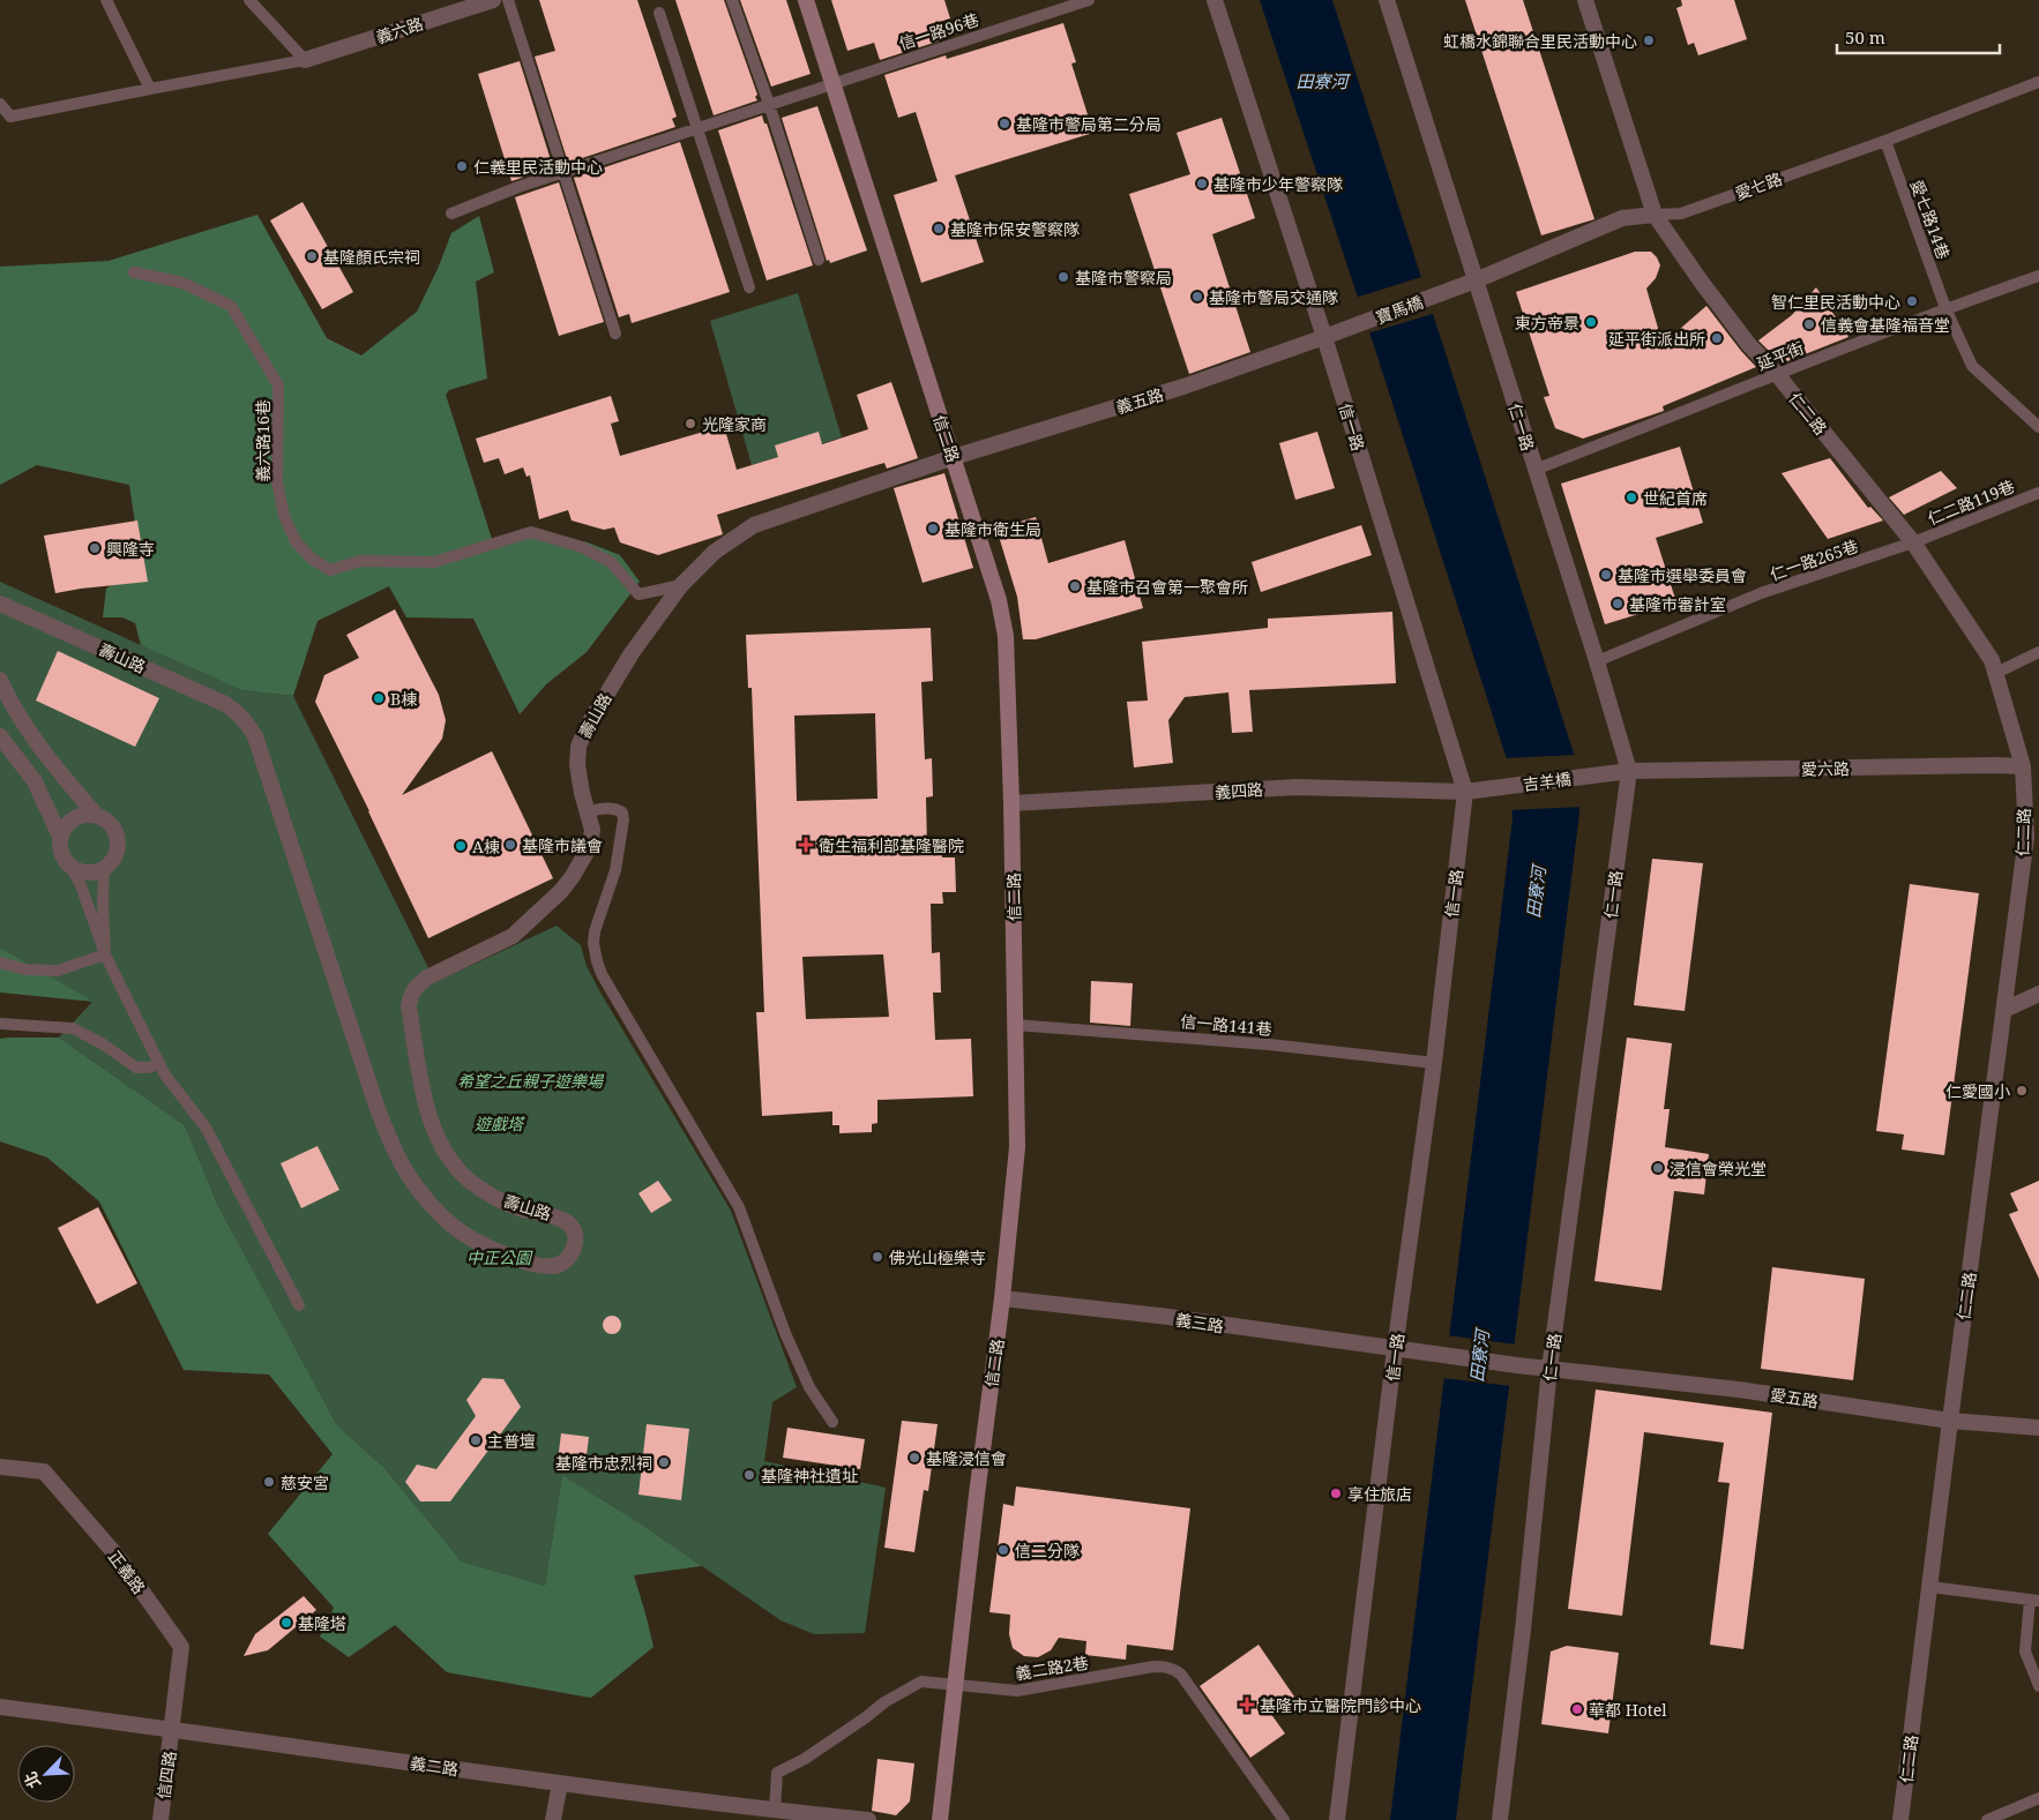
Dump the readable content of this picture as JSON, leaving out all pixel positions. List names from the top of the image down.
{
  "streets": {
    "main road": ["信二路"],
    "street": [
      "義六路",
      "愛七路",
      "寶馬橋",
      "義五路",
      "仁二路",
      "信一路",
      "仁一路",
      "壽山路",
      "愛六路",
      "吉羊橋",
      "義四路",
      "義三路",
      "愛五路",
      "正義路",
      "義二路",
      "信四路"
    ],
    "lane": [
      "信一路96巷",
      "愛七路14巷",
      "延平街",
      "義六路16巷",
      "仁二路119巷",
      "仁一路265巷",
      "信一路141巷",
      "義二路2巷"
    ]
  },
  "crossings": [
    ["信一路96巷", "信二路"],
    ["愛七路", "愛七路14巷"],
    ["愛七路", "寶馬橋"],
    ["愛七路", "仁二路"],
    ["愛七路", "仁一路"],
    ["愛七路14巷", "延平街"],
    ["寶馬橋", "義五路"],
    ["寶馬橋", "信一路"],
    ["寶馬橋", "仁一路"],
    ["延平街", "仁二路"],
    ["延平街", "仁一路"],
    ["義五路", "信一路"],
    ["義五路", "信二路"],
    ["義五路", "壽山路"],
    ["仁二路", "仁二路119巷"],
    ["仁二路", "仁一路265巷"],
    ["仁二路", "愛六路"],
    ["仁二路", "愛五路"],
    ["信一路", "吉羊橋"],
    ["信一路", "義四路"],
    ["信一路", "信一路141巷"],
    ["信一路", "義三路"],
    ["仁一路", "仁一路265巷"],
    ["仁一路", "愛六路"],
    ["仁一路", "吉羊橋"],
    ["仁一路", "義三路"],
    ["仁一路", "愛五路"],
    ["信二路", "壽山路"],
    ["信二路", "義四路"],
    ["信二路", "信一路141巷"],
    ["信二路", "義三路"],
    ["信二路", "義二路2巷"],
    ["義六路16巷", "壽山路"],
    ["仁二路119巷", "仁一路265巷"],
    ["愛六路", "吉羊橋"],
    ["吉羊橋", "義四路"],
    ["義三路", "愛五路"],
    ["正義路", "義二路"],
    ["正義路", "信四路"],
    ["義二路2巷", "義二路"],
    ["義二路", "信四路"]
  ],
  "water": ["田寮河"],
  "parks": ["希望之丘親子遊樂場", "遊戲塔", "中正公園"],
  "places": {
    "other": [
      "虹橋水錦聯合里民活動中心",
      "基隆市警局第二分局",
      "仁義里民活動中心",
      "基隆市少年警察隊",
      "基隆市保安警察隊",
      "基隆顏氏宗祠",
      "基隆市警察局",
      "基隆市警局交通隊",
      "智仁里民活動中心",
      "東方帝景",
      "信義會基隆福音堂",
      "延平街派出所",
      "光隆家商",
      "世紀首席",
      "基隆市衛生局",
      "興隆寺",
      "基隆市選舉委員會",
      "基隆市召會第一聚會所",
      "基隆市審計室",
      "B棟",
      "基隆市議會",
      "A棟",
      "仁愛國小",
      "浸信會榮光堂",
      "佛光山極樂寺",
      "主普壇",
      "基隆浸信會",
      "基隆市忠烈祠",
      "基隆神社遺址",
      "慈安宮",
      "享住旅店",
      "信二分隊",
      "基隆塔",
      "華都 Hotel"
    ],
    "health": ["衛生福利部基隆醫院", "基隆市立醫院門診中心"]
  },
  "scale_bar": "50 m",
  "north": "bottom left"
}
